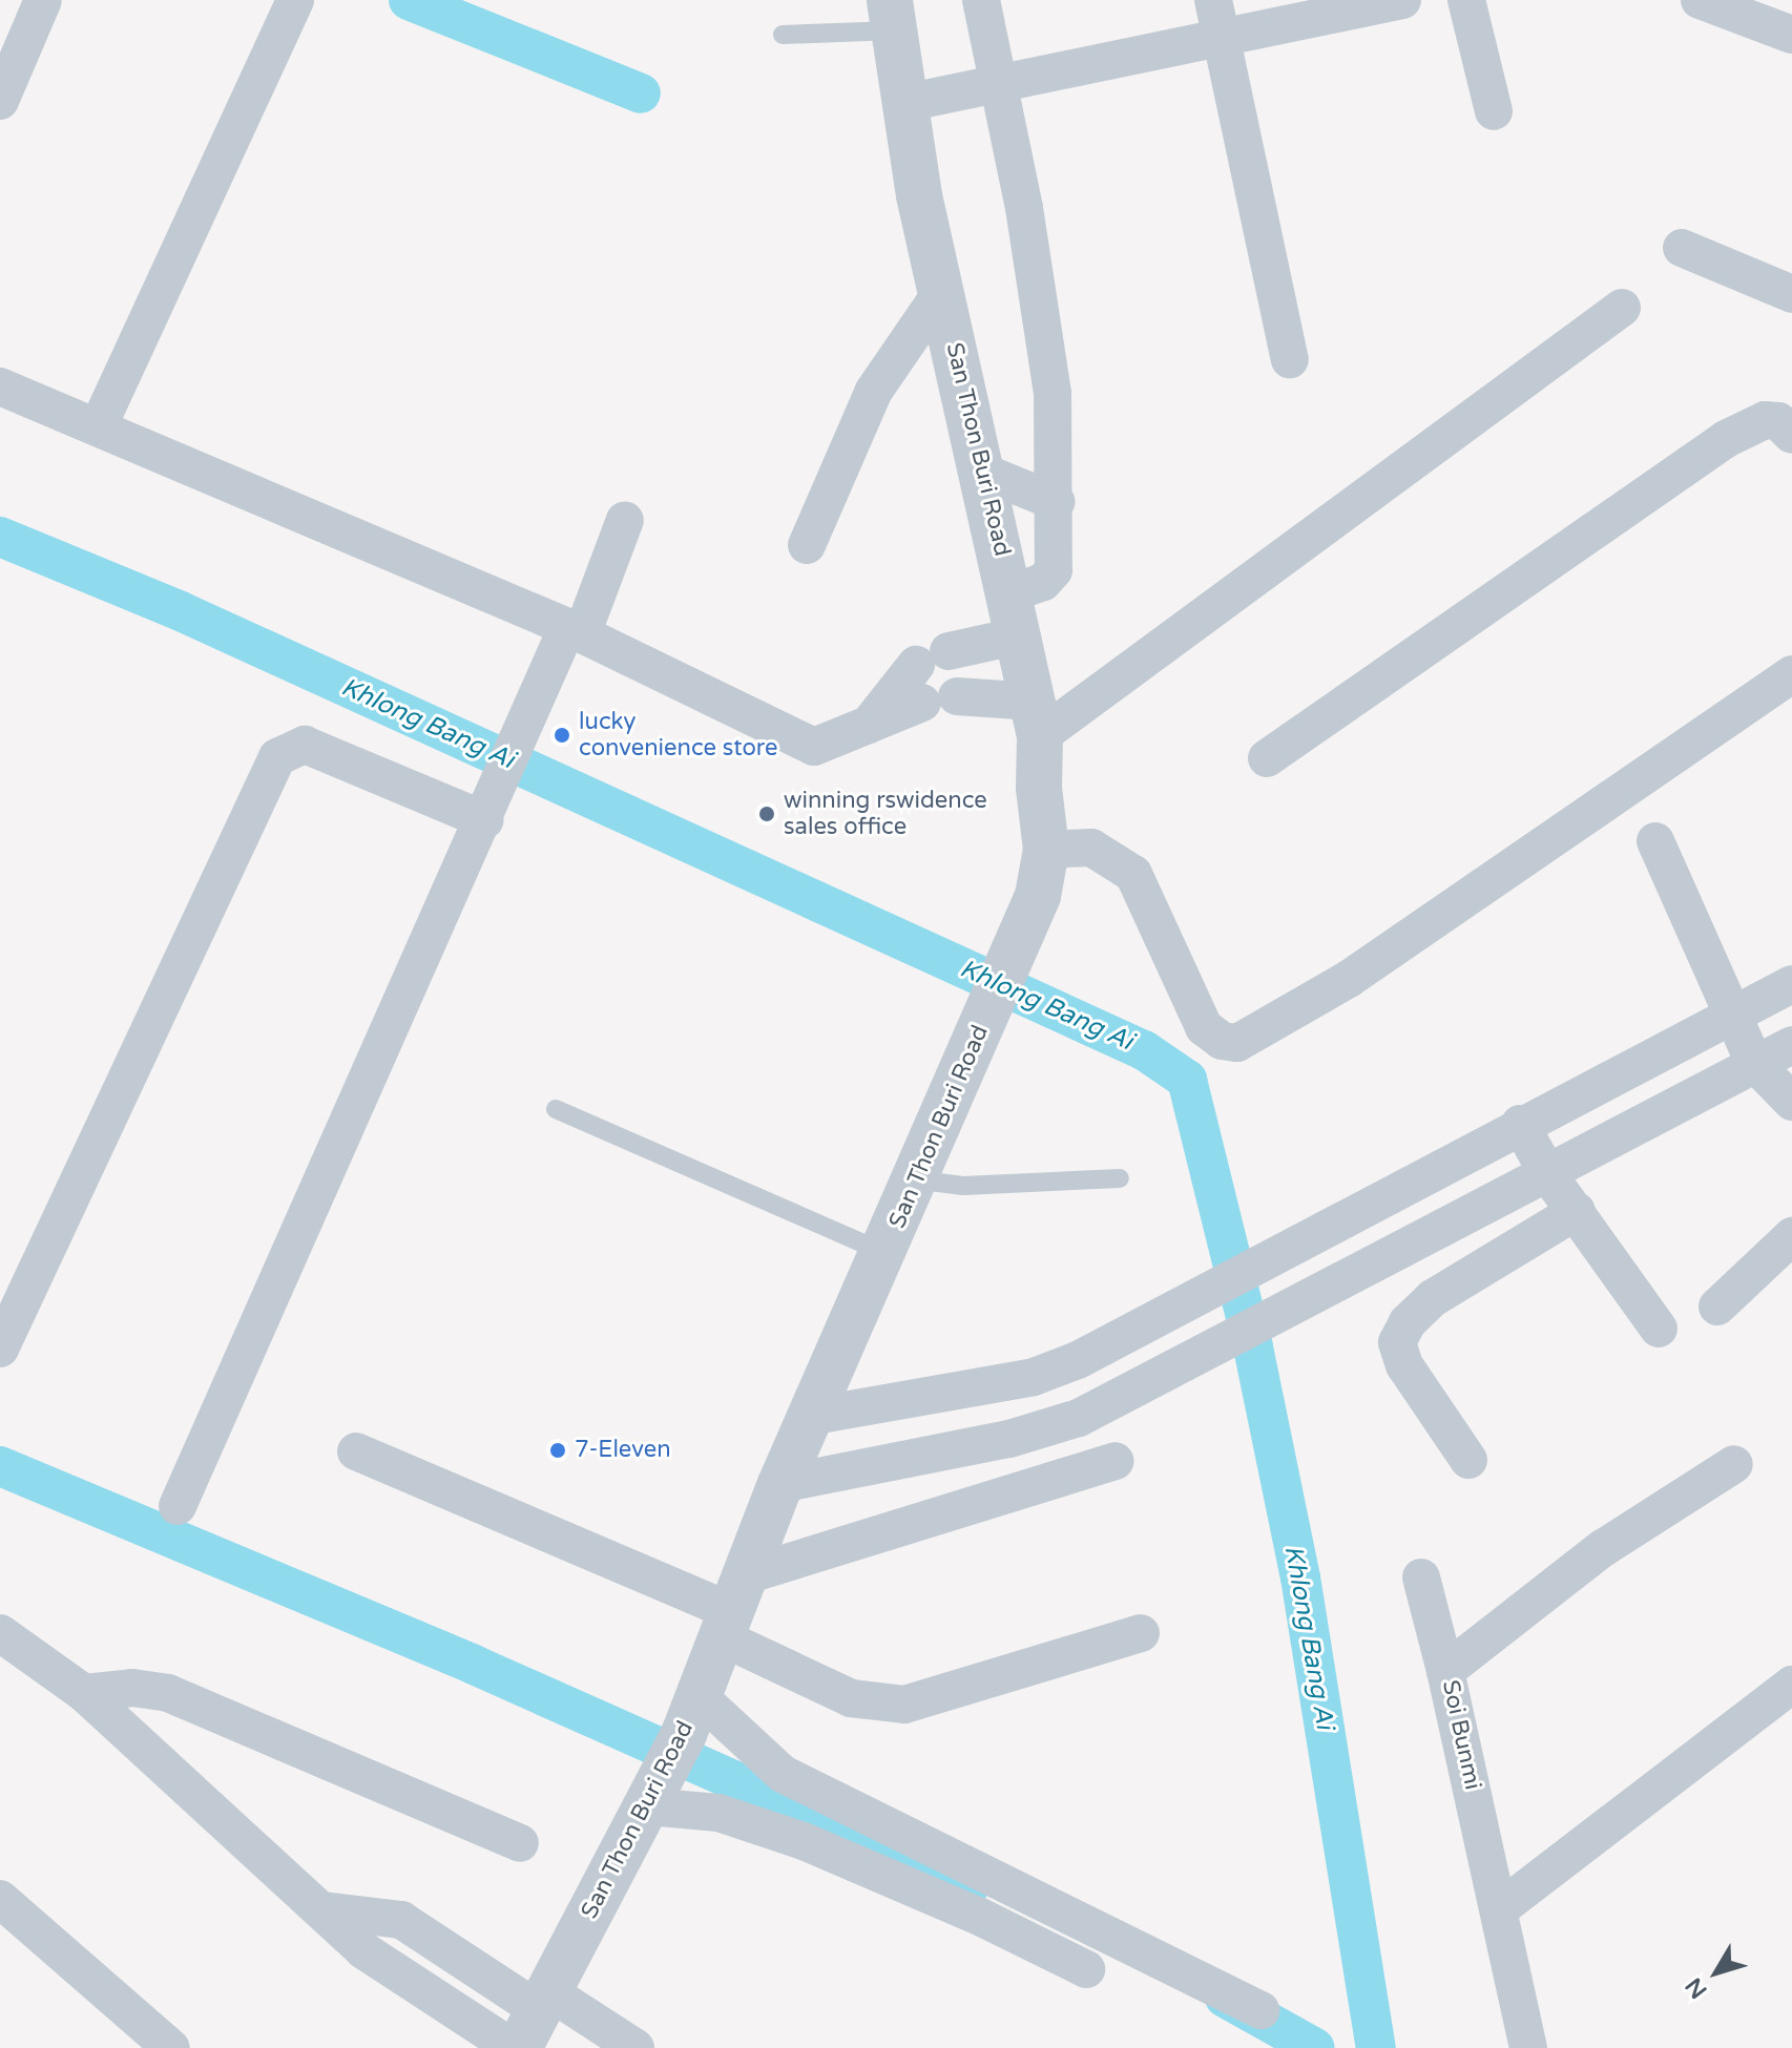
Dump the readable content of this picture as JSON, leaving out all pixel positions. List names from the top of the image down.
{
  "streets": {
    "street": ["San Thon Buri Road", "Soi Bunmi"]
  },
  "water": ["Khlong Bang Ai"],
  "places": ["lucky convenience store", "winning rswidence sales office", "7-Eleven"],
  "north": "bottom left"
}
